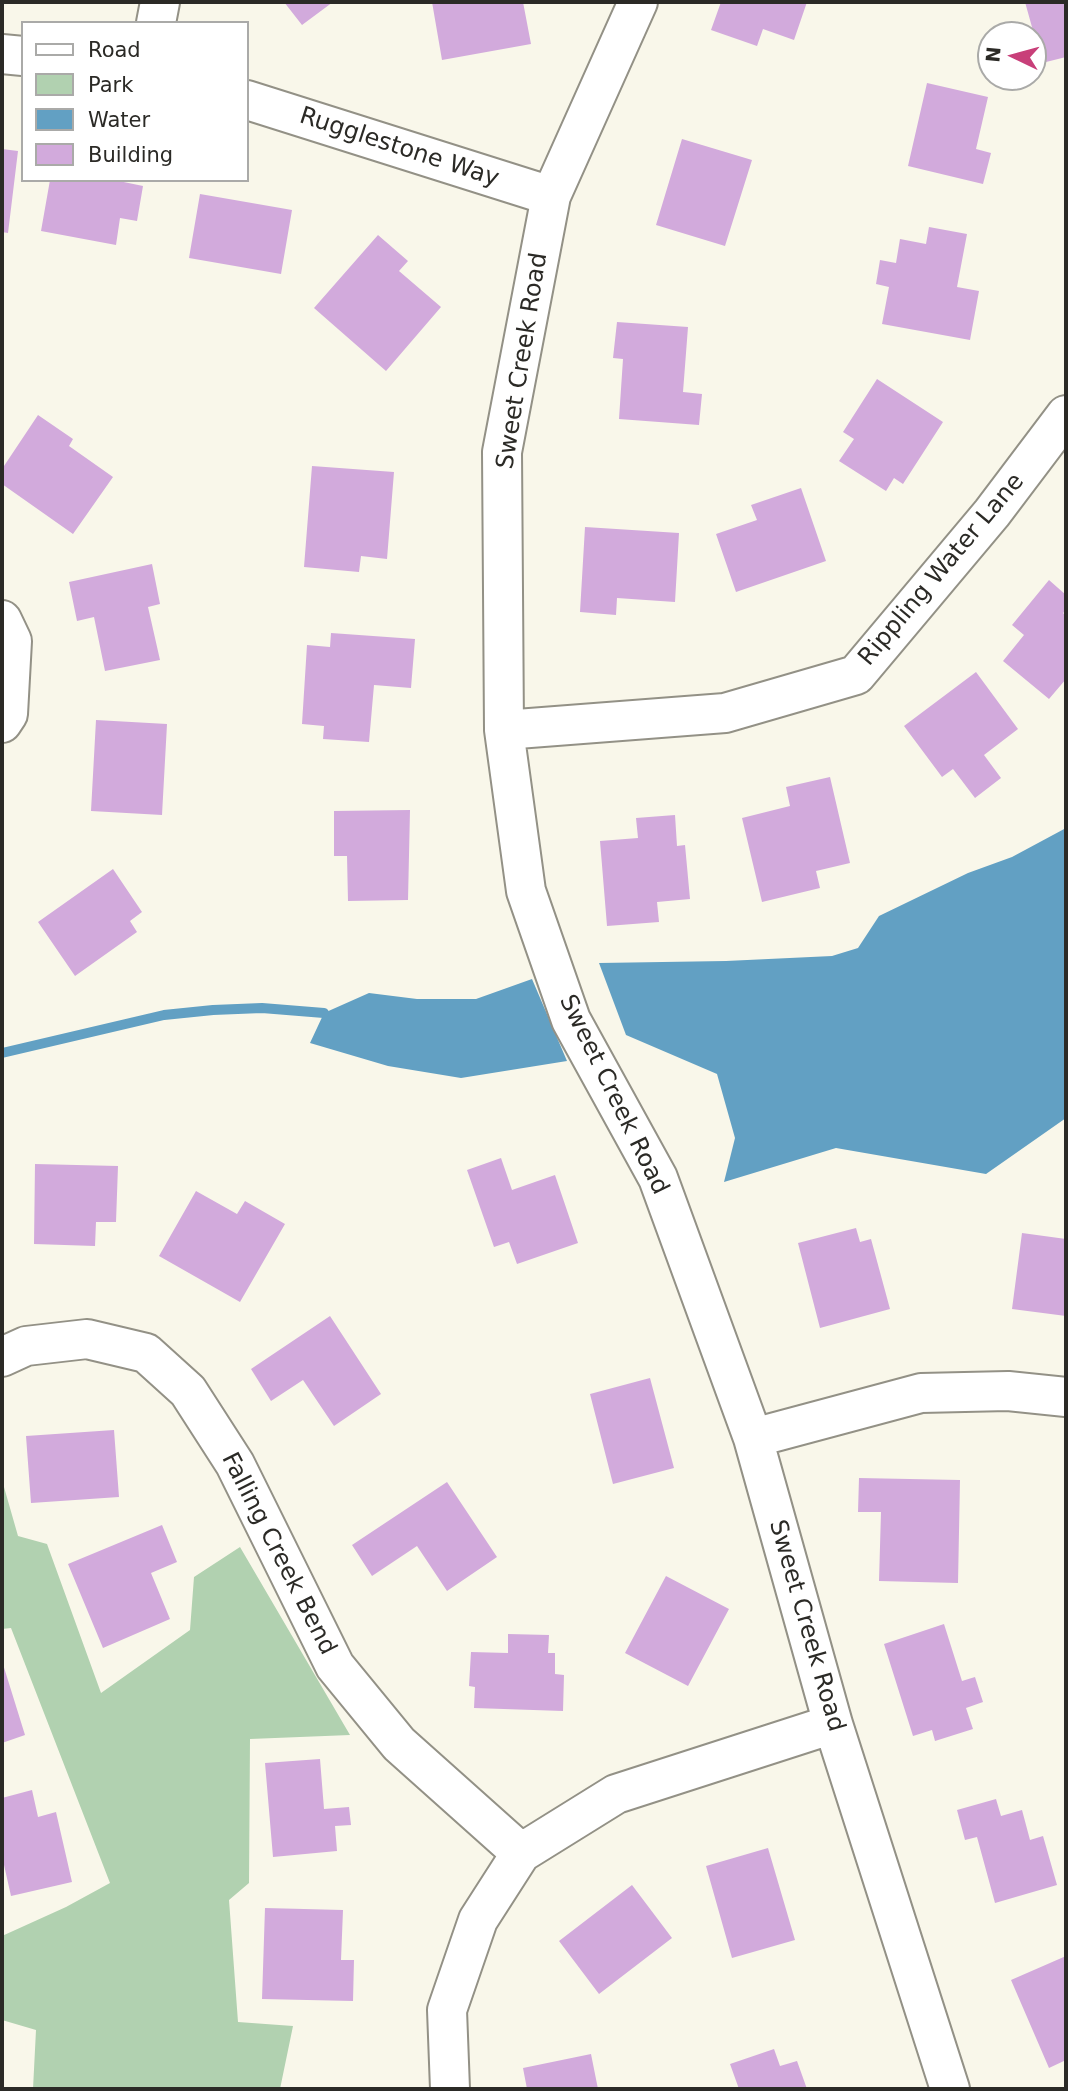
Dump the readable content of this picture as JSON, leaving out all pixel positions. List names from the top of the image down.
{
  "streets": {
    "street": [
      "Rugglestone Way",
      "Sweet Creek Road",
      "Rippling Water Lane",
      "Falling Creek Bend"
    ]
  },
  "crossings": [
    ["Rugglestone Way", "Sweet Creek Road"],
    ["Sweet Creek Road", "Rippling Water Lane"]
  ],
  "legend": [
    "Road",
    "Park",
    "Water",
    "Building"
  ],
  "north": "left"
}
